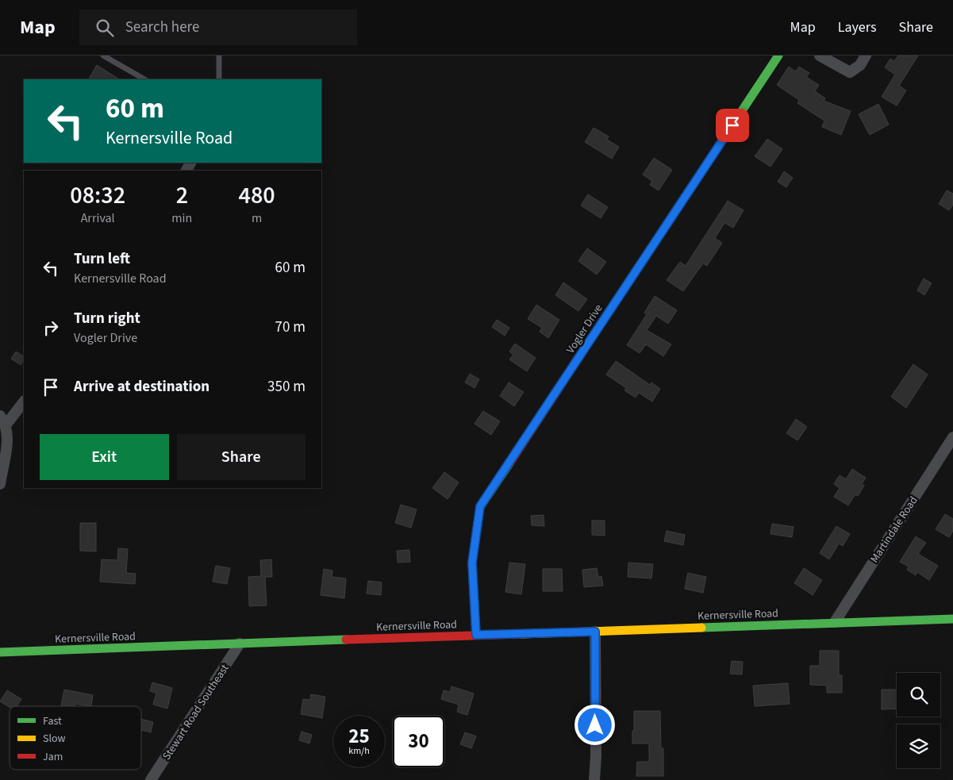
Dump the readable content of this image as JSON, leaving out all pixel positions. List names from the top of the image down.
{
  "streets": {
    "main road": ["Vogler Drive", "Kernersville Road"],
    "street": ["Martindale Road", "Stewart Road Southeast"]
  },
  "crossings": [
    ["Vogler Drive", "Kernersville Road"],
    ["Martindale Road", "Kernersville Road"],
    ["Kernersville Road", "Stewart Road Southeast"]
  ],
  "legend": ["Fast", "Slow", "Jam"],
  "page": {
    "header": "Map",
    "search": "Search here",
    "nav": ["Map", "Layers", "Share"],
    "turn": ["60 m", "Kernersville Road"],
    "eta": [
      "08:32",
      "Arrival",
      "2",
      "min",
      "480",
      "m"
    ],
    "list": [
      {
        "name": "Turn left",
        "note": "Kernersville Road",
        "value": "60 m"
      },
      {
        "name": "Turn right",
        "note": "Vogler Drive",
        "value": "70 m"
      },
      {
        "name": "Arrive at destination",
        "value": "350 m"
      }
    ],
    "buttons": ["Exit", "Share"],
    "speed": "25 km/h",
    "limit": "30"
  }
}
